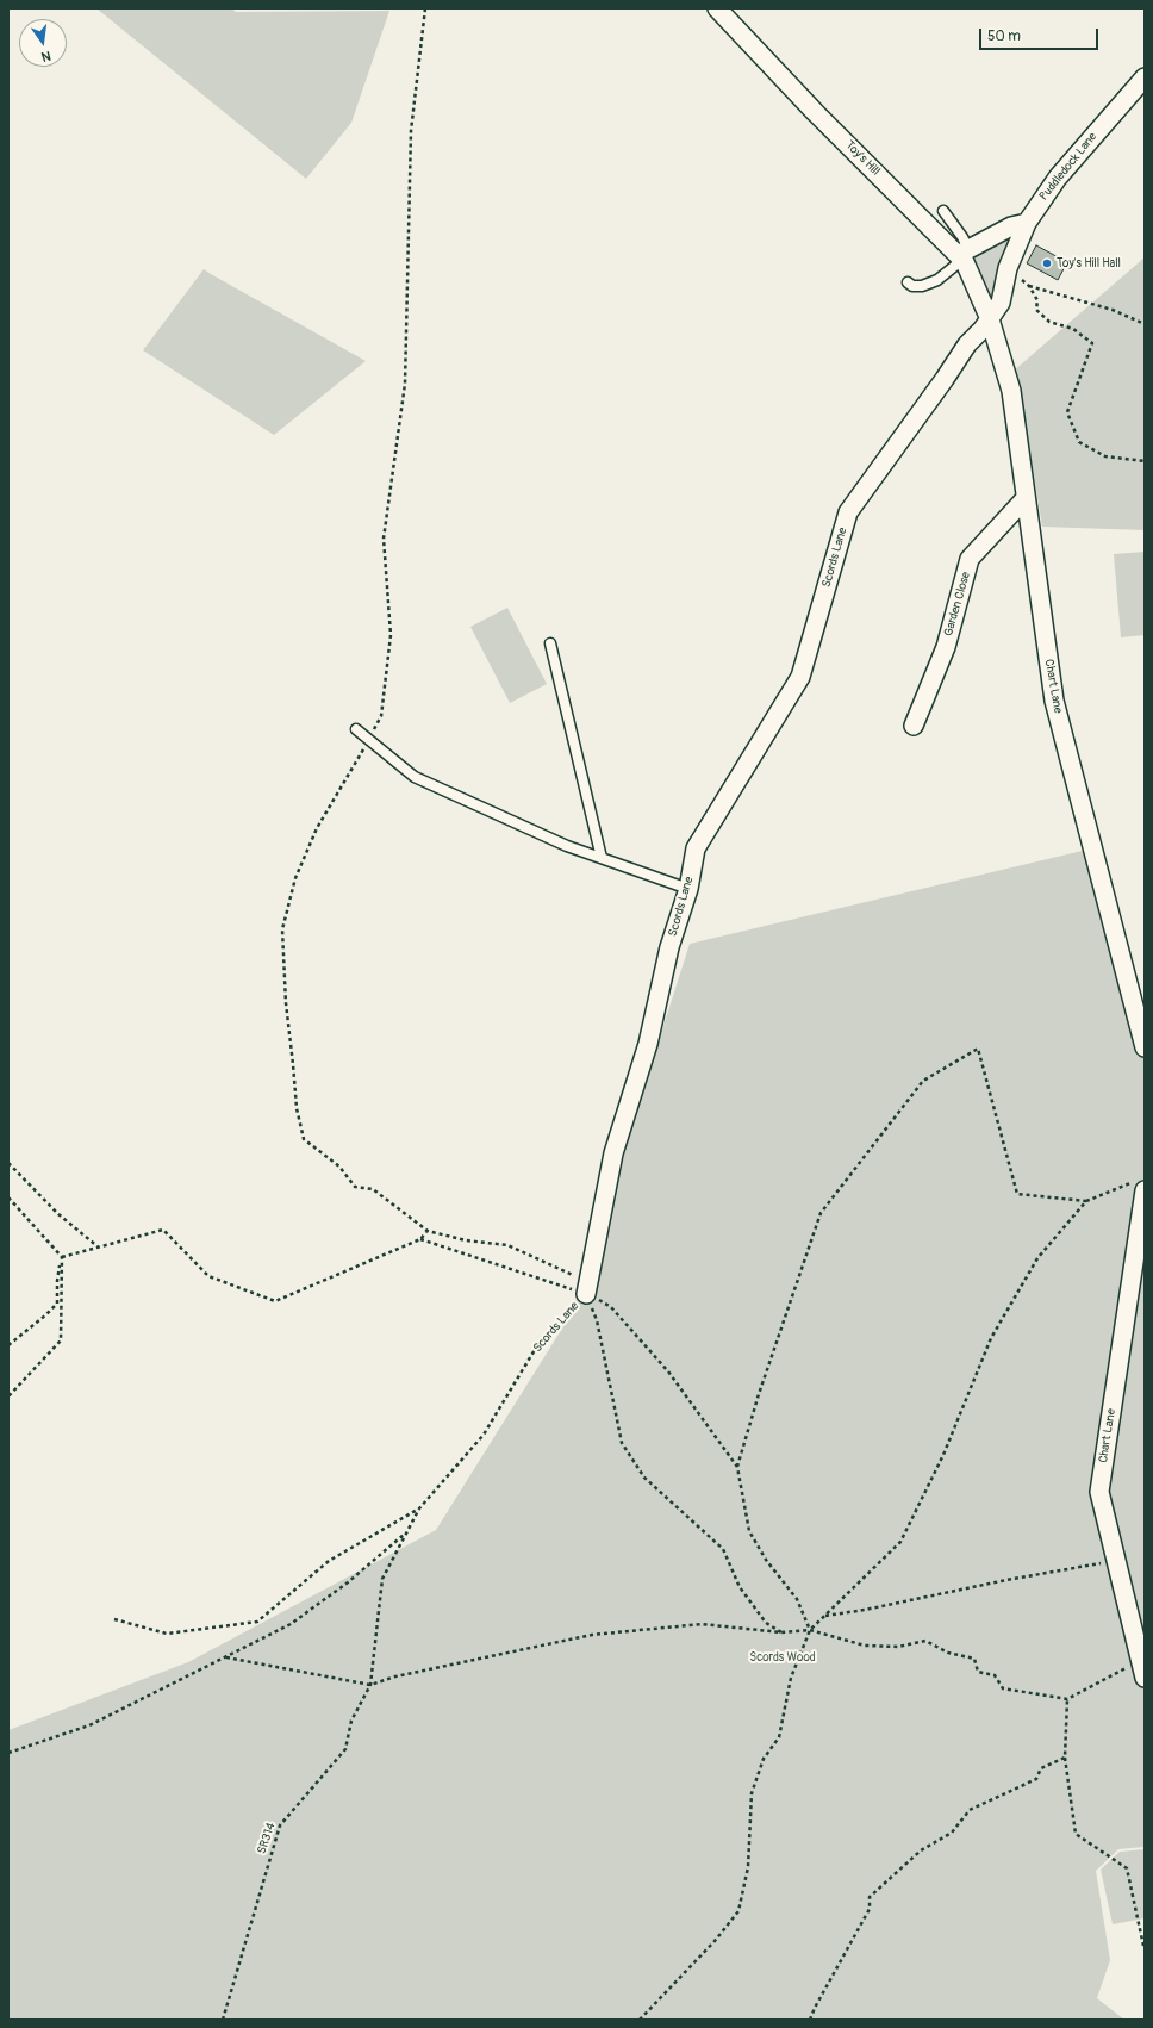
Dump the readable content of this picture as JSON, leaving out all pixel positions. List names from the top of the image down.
{
  "streets": {
    "street": [
      "Toy's Hill",
      "Puddledock Lane",
      "Scords Lane",
      "Garden Close",
      "Chart Lane"
    ],
    "path": ["SR314"]
  },
  "crossings": [
    ["Toy's Hill", "Puddledock Lane"],
    ["Toy's Hill", "Scords Lane"],
    ["Toy's Hill", "Chart Lane"],
    ["Puddledock Lane", "Scords Lane"],
    ["Puddledock Lane", "Chart Lane"],
    ["Scords Lane", "Chart Lane"],
    ["Garden Close", "Chart Lane"]
  ],
  "parks": ["Scords Wood"],
  "places": ["Toy's Hill Hall"],
  "scale_bar": "50 m",
  "north": "bottom"
}
